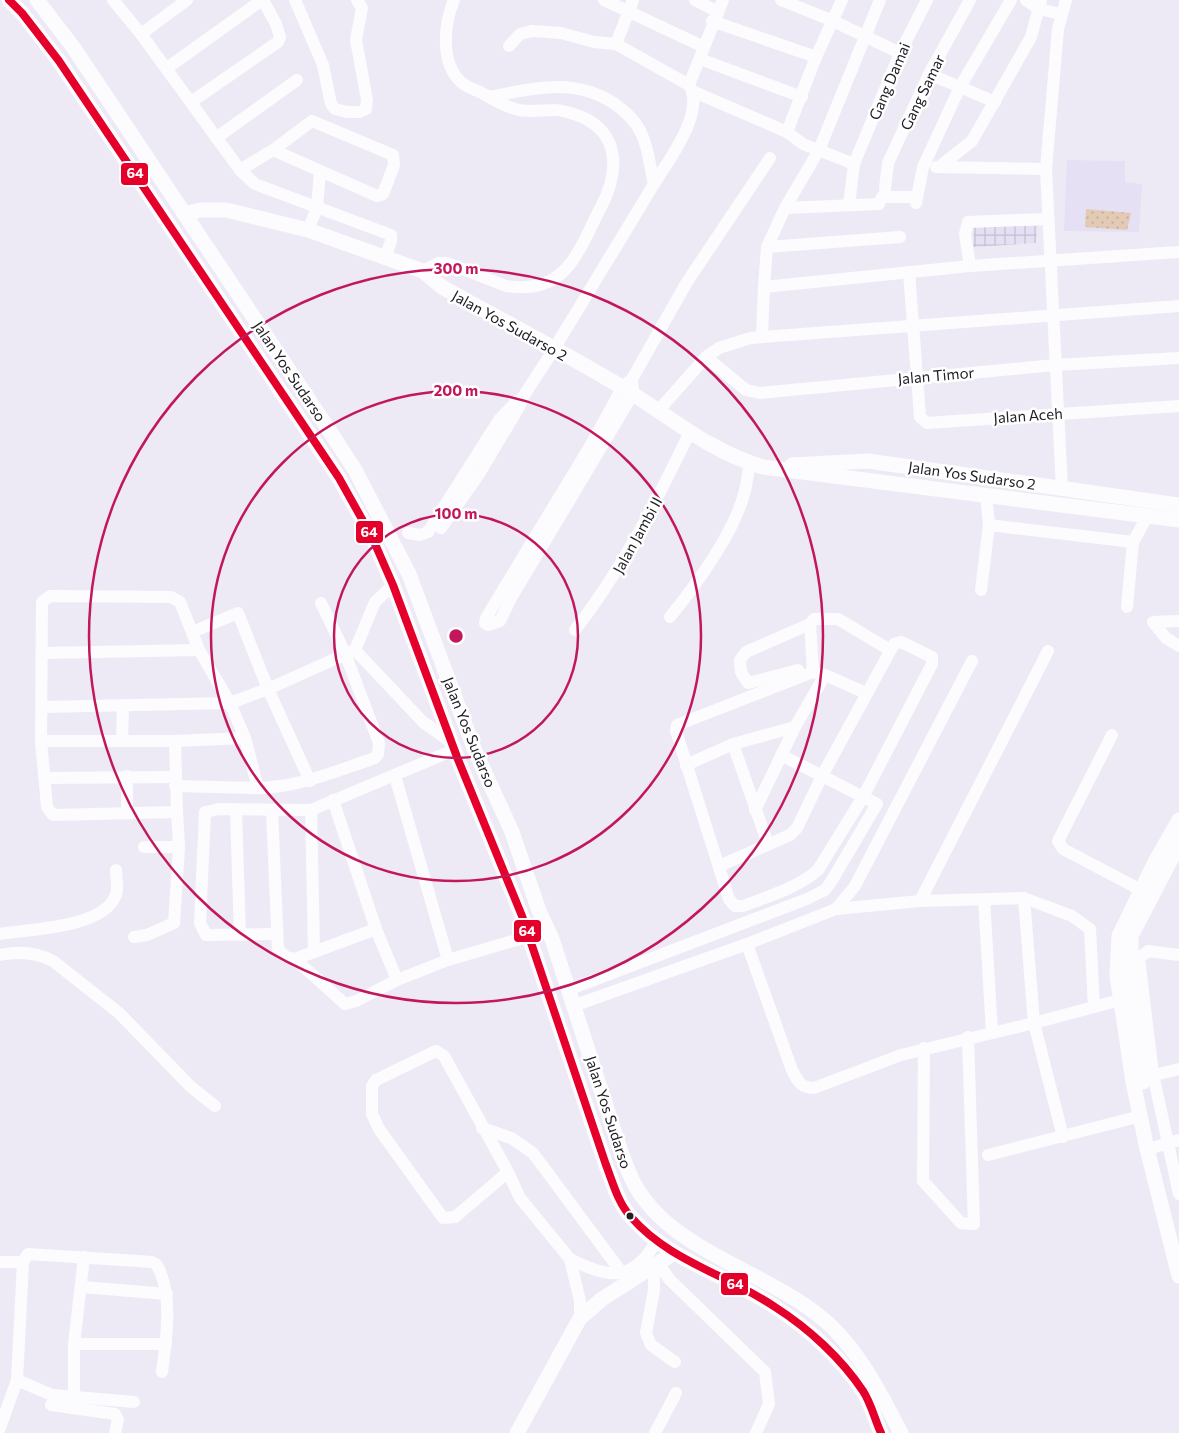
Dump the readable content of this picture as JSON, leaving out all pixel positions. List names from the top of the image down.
{
  "streets": {
    "main road": ["Jalan Yos Sudarso 2", "Jalan Yos Sudarso"],
    "street": [
      "Gang Damai",
      "Gang Samar",
      "Jalan Timor",
      "Jalan Aceh",
      "Jalan Jambi II"
    ]
  },
  "crossings": [
    ["Jalan Yos Sudarso 2", "Jalan Yos Sudarso"],
    ["Jalan Yos Sudarso 2", "Jalan Jambi II"],
    ["Jalan Timor", "Jalan Aceh"]
  ],
  "lines": ["transit line 64"],
  "rings": ["300 m", "200 m", "100 m"]
}
